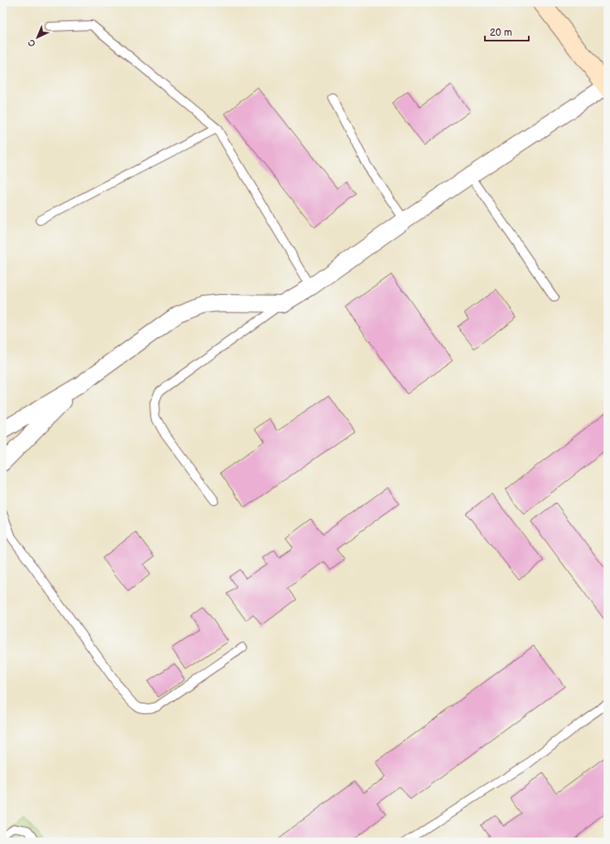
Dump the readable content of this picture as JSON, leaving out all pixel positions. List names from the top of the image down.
{
  "scale_bar": "20 m",
  "north": "bottom left"
}
